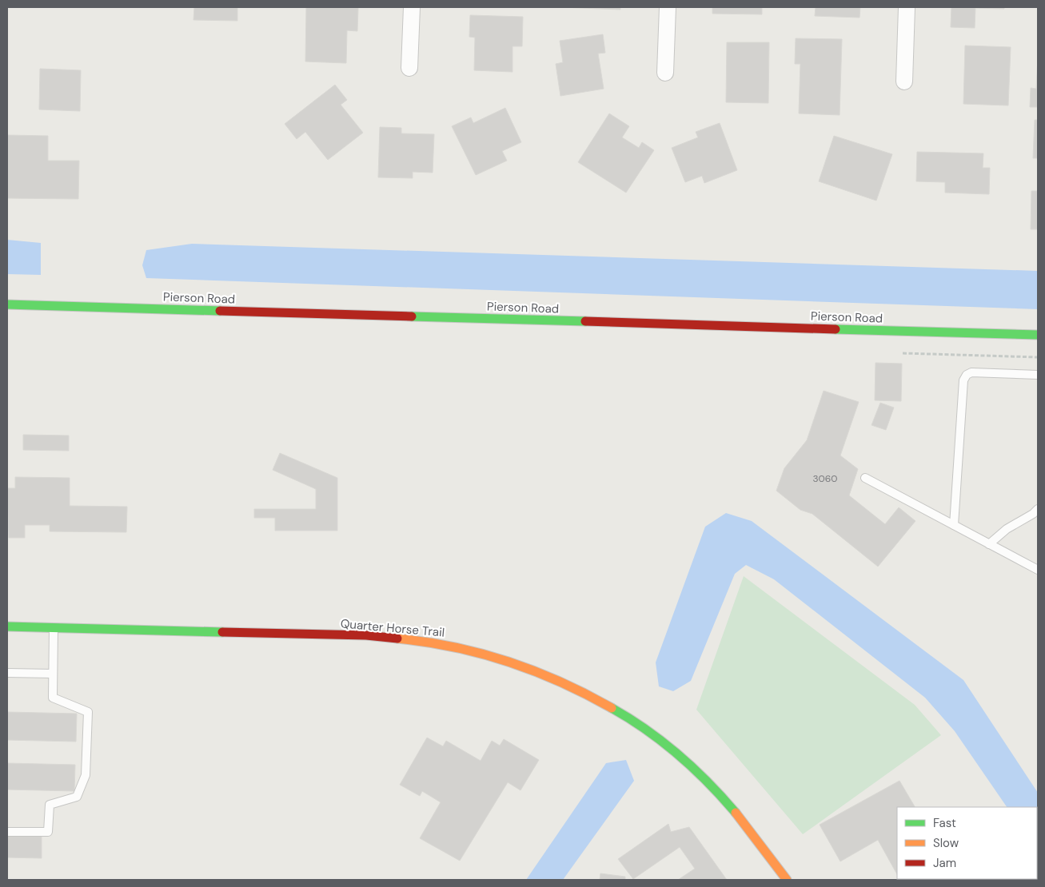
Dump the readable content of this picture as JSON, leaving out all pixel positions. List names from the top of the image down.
{
  "streets": {
    "street": ["Pierson Road", "Quarter Horse Trail"]
  },
  "house_numbers": ["3060"],
  "legend": ["Fast", "Slow", "Jam"]
}
